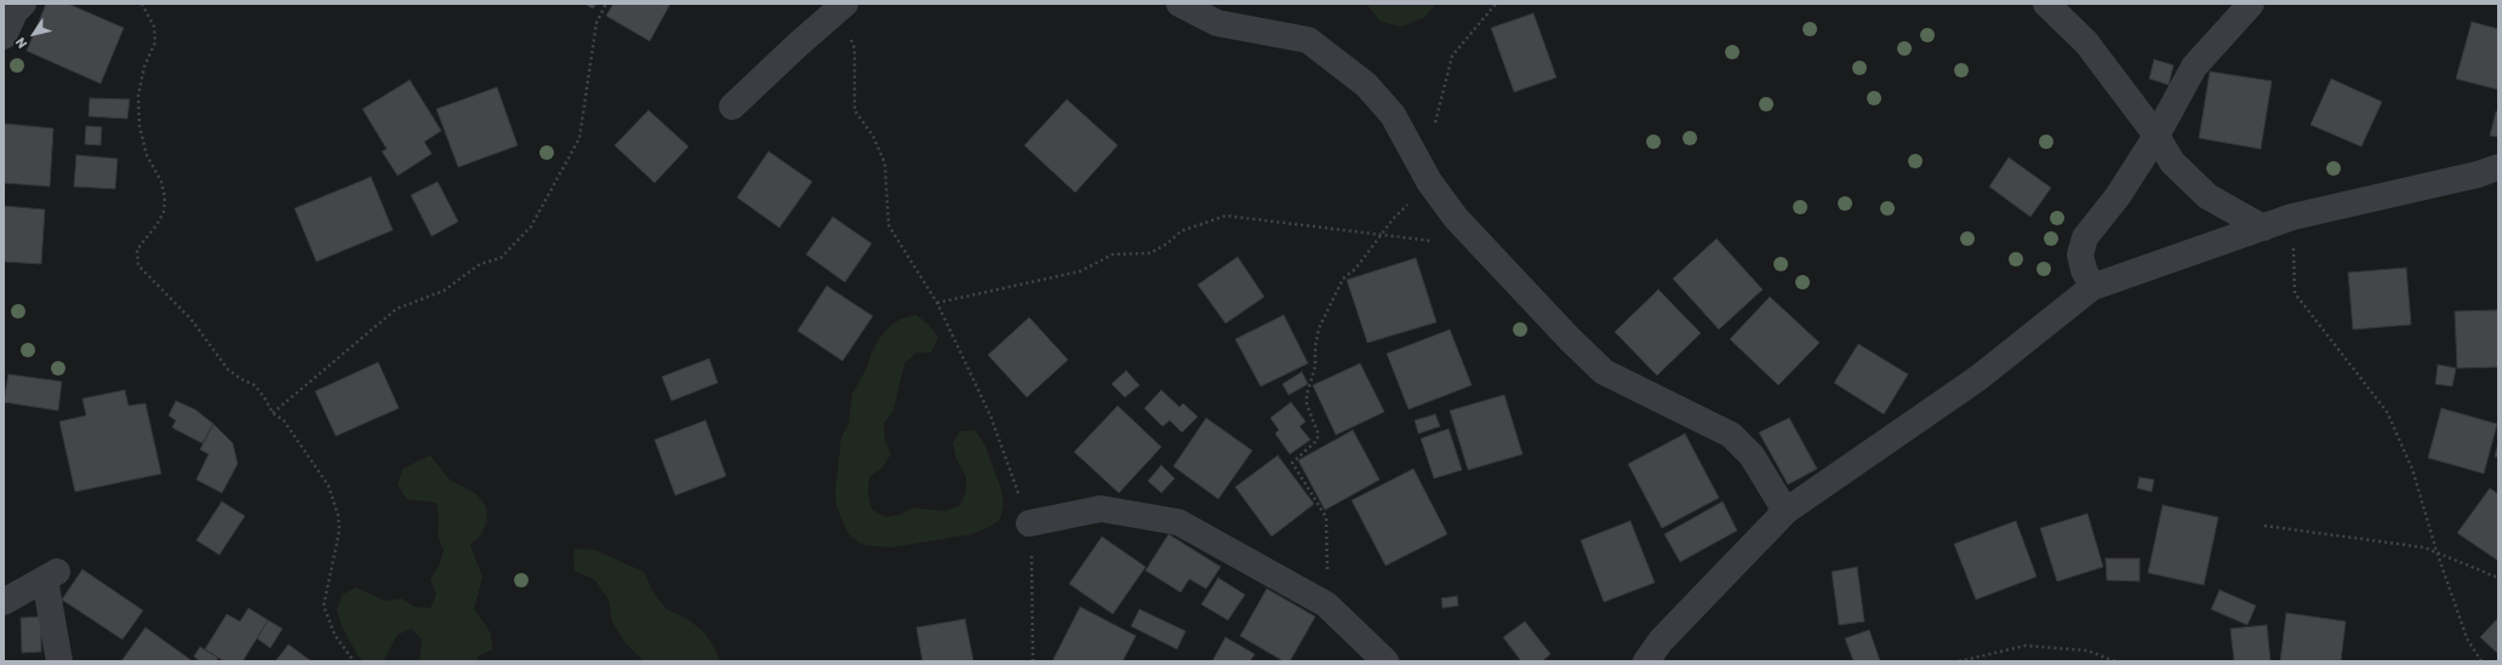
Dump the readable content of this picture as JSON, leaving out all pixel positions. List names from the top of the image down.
{
  "north": "bottom left"
}
